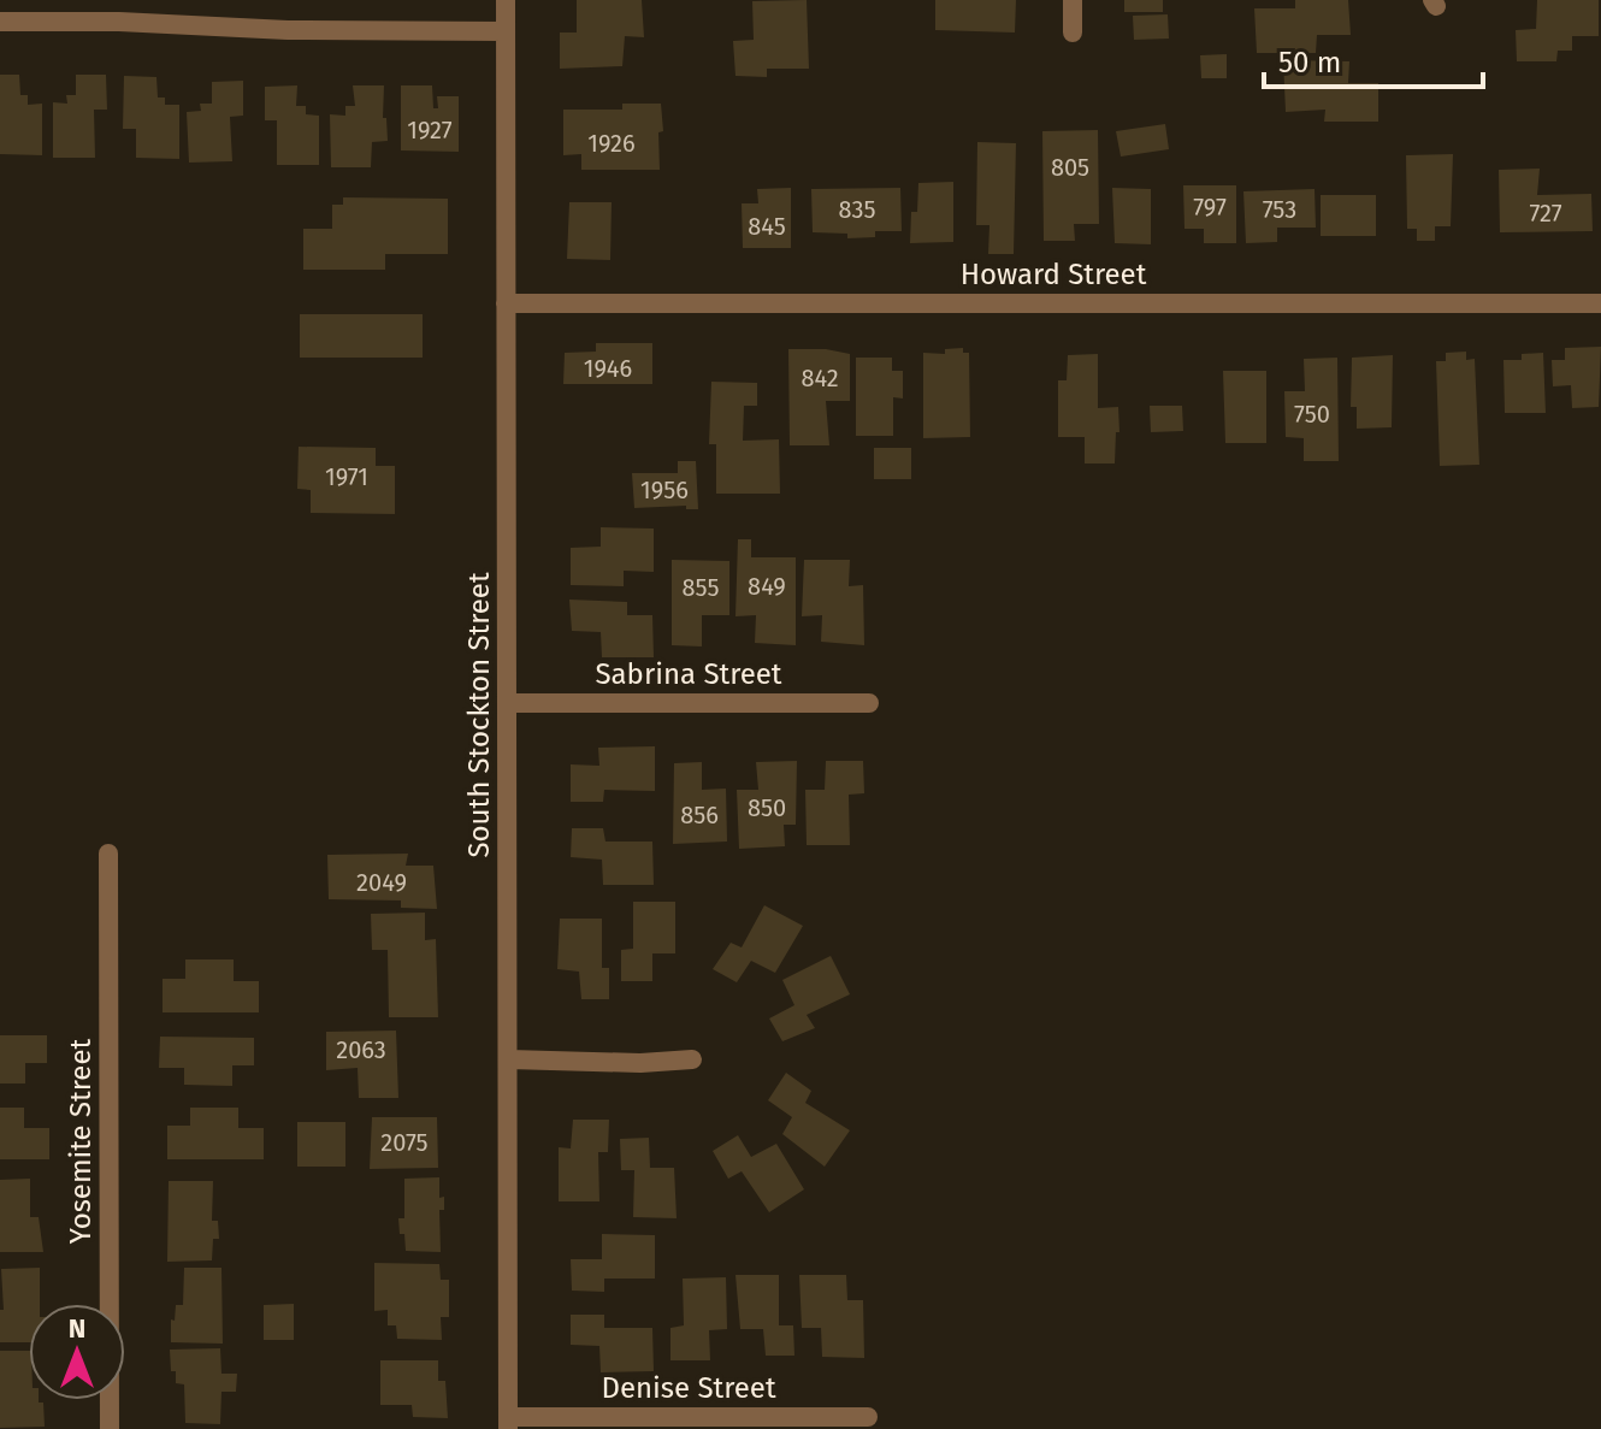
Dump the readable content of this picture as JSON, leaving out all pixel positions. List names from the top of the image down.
{
  "streets": {
    "street": [
      "Howard Street",
      "Sabrina Street",
      "South Stockton Street",
      "Yosemite Street",
      "Denise Street"
    ]
  },
  "crossings": [
    ["Howard Street", "South Stockton Street"],
    ["Sabrina Street", "South Stockton Street"],
    ["South Stockton Street", "Denise Street"]
  ],
  "house_numbers": [
    "1927",
    "1926",
    "805",
    "797",
    "835",
    "753",
    "727",
    "845",
    "1946",
    "842",
    "750",
    "1971",
    "1956",
    "849",
    "855",
    "850",
    "856",
    "2049",
    "2063",
    "2075"
  ],
  "scale_bar": "50 m",
  "north": "top"
}
